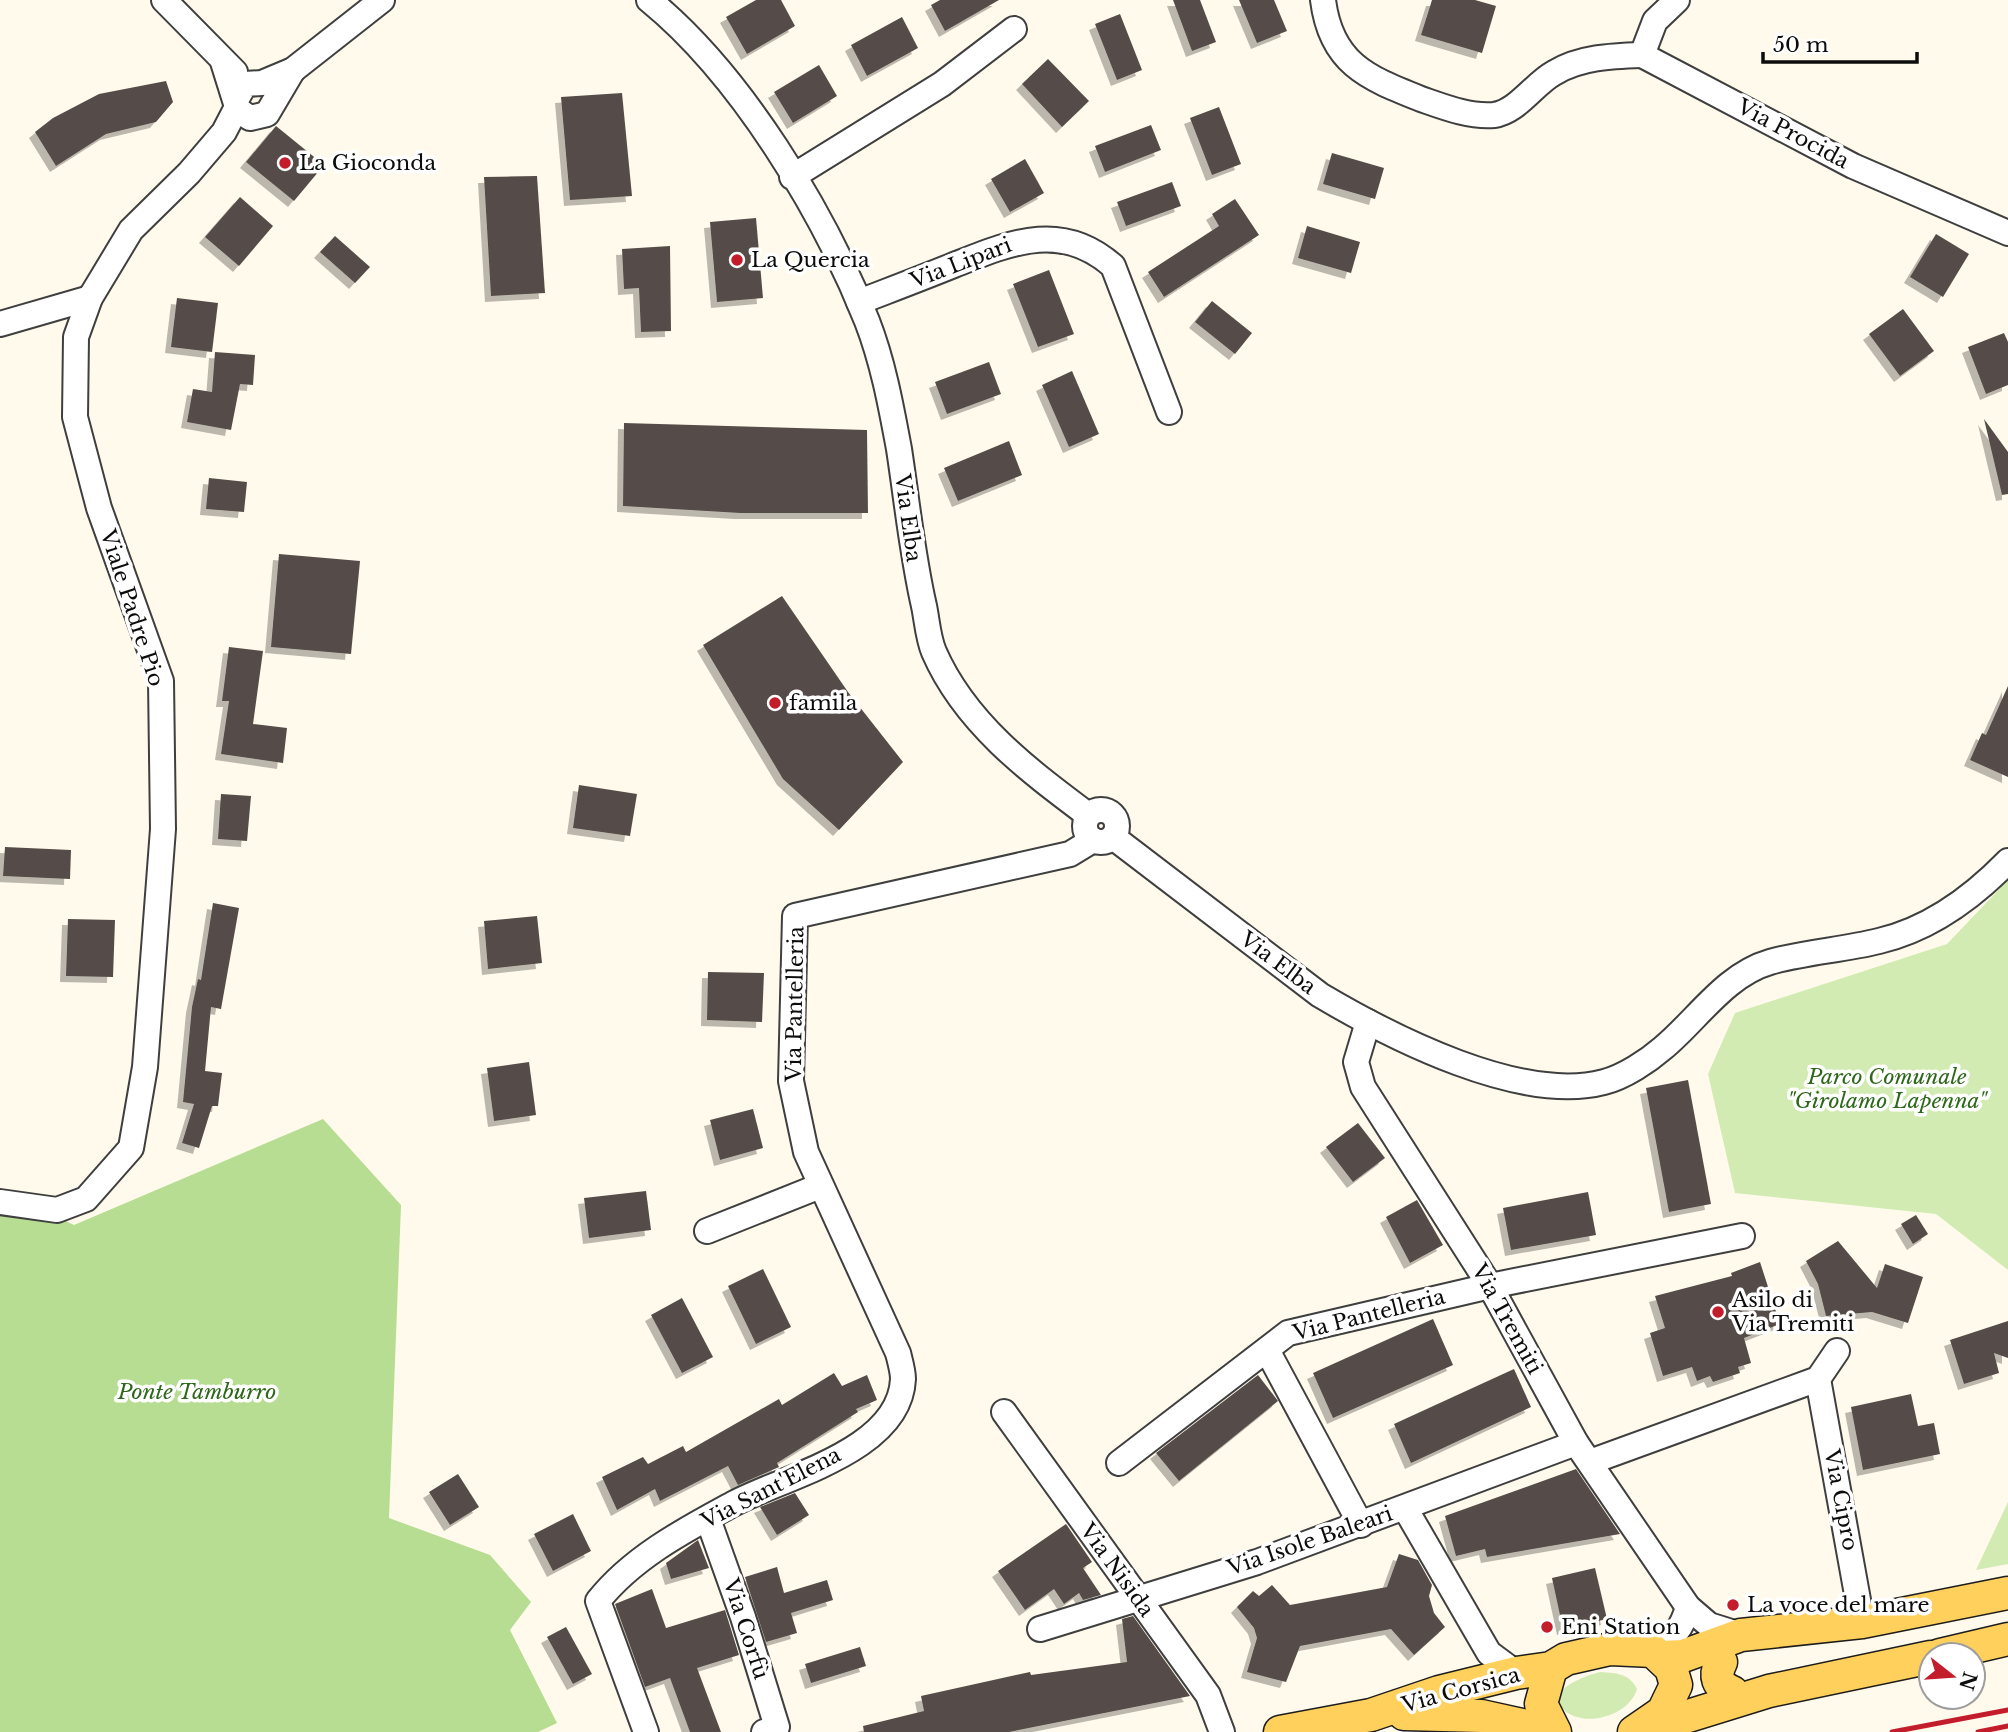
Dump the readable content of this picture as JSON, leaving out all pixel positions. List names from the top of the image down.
{
  "streets": {
    "main road": ["Via Corsica"],
    "street": [
      "Via Procida",
      "Via Lipari",
      "Via Elba",
      "Viale Padre Pio",
      "Via Pantelleria",
      "Via Tremiti",
      "Via Sant'Elena",
      "Via Cipro",
      "Via Isole Baleari",
      "Via Nisida",
      "Via Corfù"
    ]
  },
  "crossings": [
    ["Via Lipari", "Via Elba"],
    ["Via Elba", "Via Pantelleria"],
    ["Via Elba", "Via Tremiti"],
    ["Via Pantelleria", "Via Tremiti"],
    ["Via Pantelleria", "Via Sant'Elena"],
    ["Via Tremiti", "Via Isole Baleari"],
    ["Via Tremiti", "Via Corsica"],
    ["Via Sant'Elena", "Via Corfù"],
    ["Via Cipro", "Via Isole Baleari"],
    ["Via Cipro", "Via Corsica"],
    ["Via Isole Baleari", "Via Nisida"]
  ],
  "parks": ["Parco Comunale \"Girolamo Lapenna\"", "Ponte Tamburro"],
  "places": [
    "La Gioconda",
    "La Quercia",
    "famila",
    "Asilo di Via Tremiti",
    "La voce del mare",
    "Eni Station"
  ],
  "scale_bar": "50 m",
  "north": "right"
}
